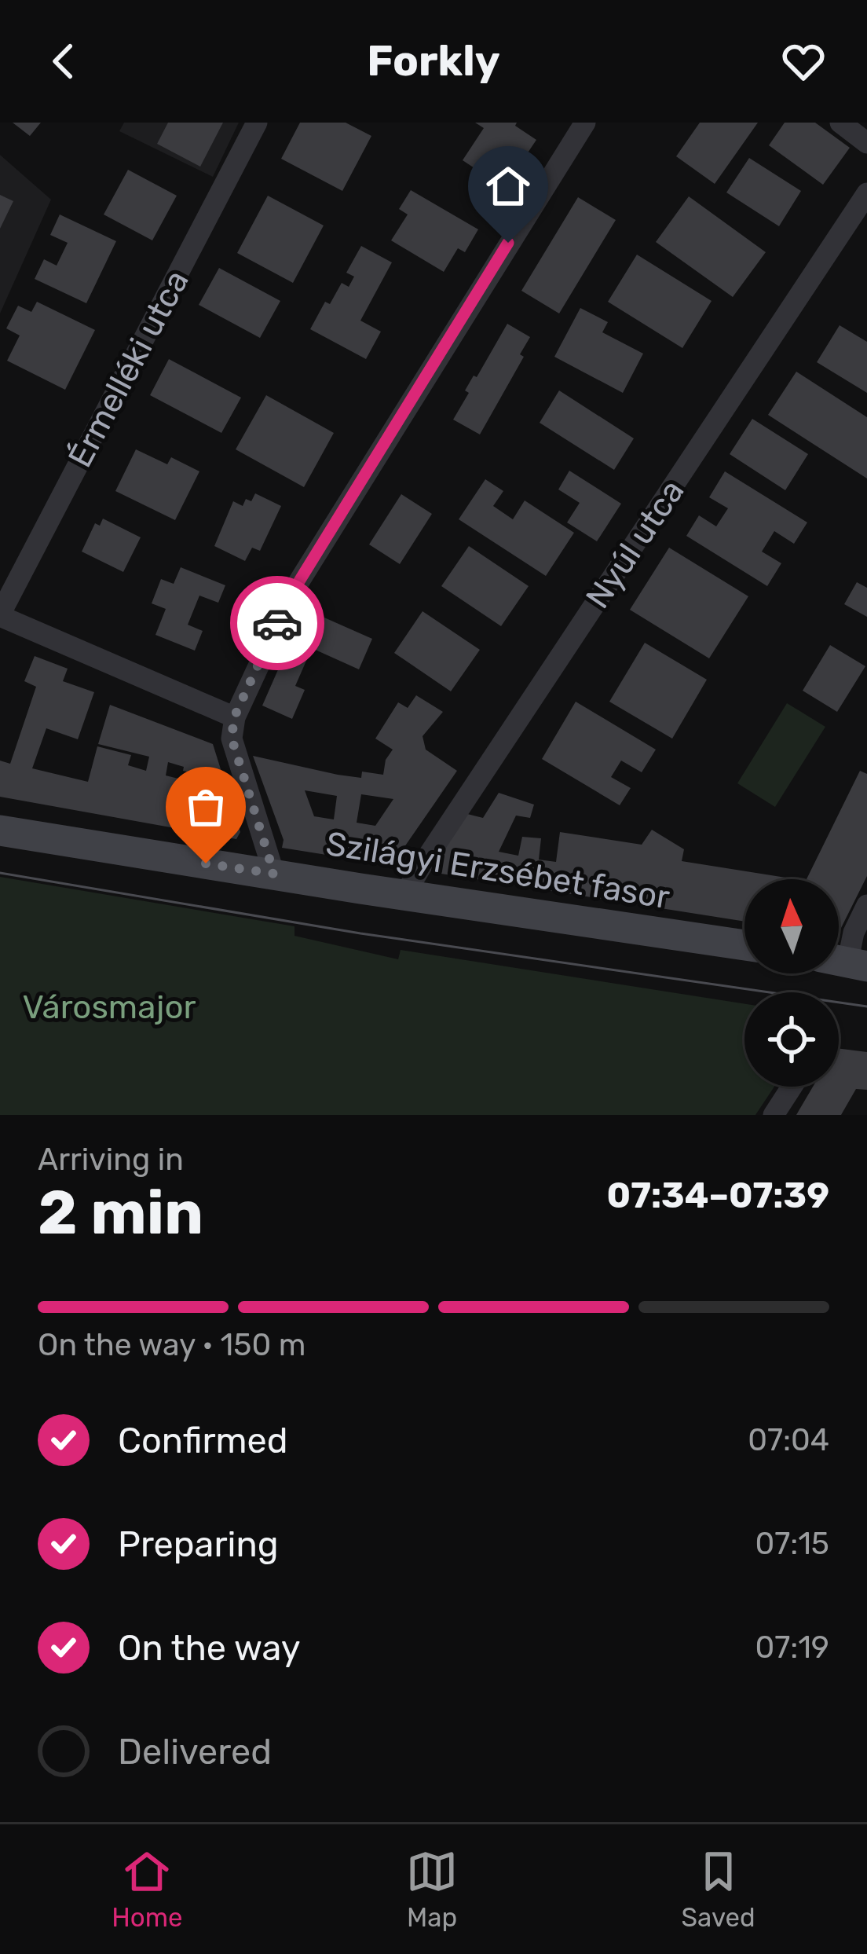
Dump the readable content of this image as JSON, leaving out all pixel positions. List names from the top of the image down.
{
  "streets": {
    "main road": ["Szilágyi Erzsébet fasor"],
    "street": ["Érmelléki utca", "Nyúl utca"]
  },
  "crossings": [
    ["Nyúl utca", "Szilágyi Erzsébet fasor"]
  ],
  "parks": ["Városmajor"],
  "north": "top",
  "page": {
    "header": "Forkly",
    "heading": ["2 min", "Arriving in", "07:34–07:39"],
    "bar": "On the way · 150 m",
    "list": [
      ["Confirmed", "07:04"],
      ["Preparing", "07:15"],
      ["On the way", "07:19"],
      "Delivered"
    ],
    "tabs": ["Home", "Map", "Saved"]
  }
}
